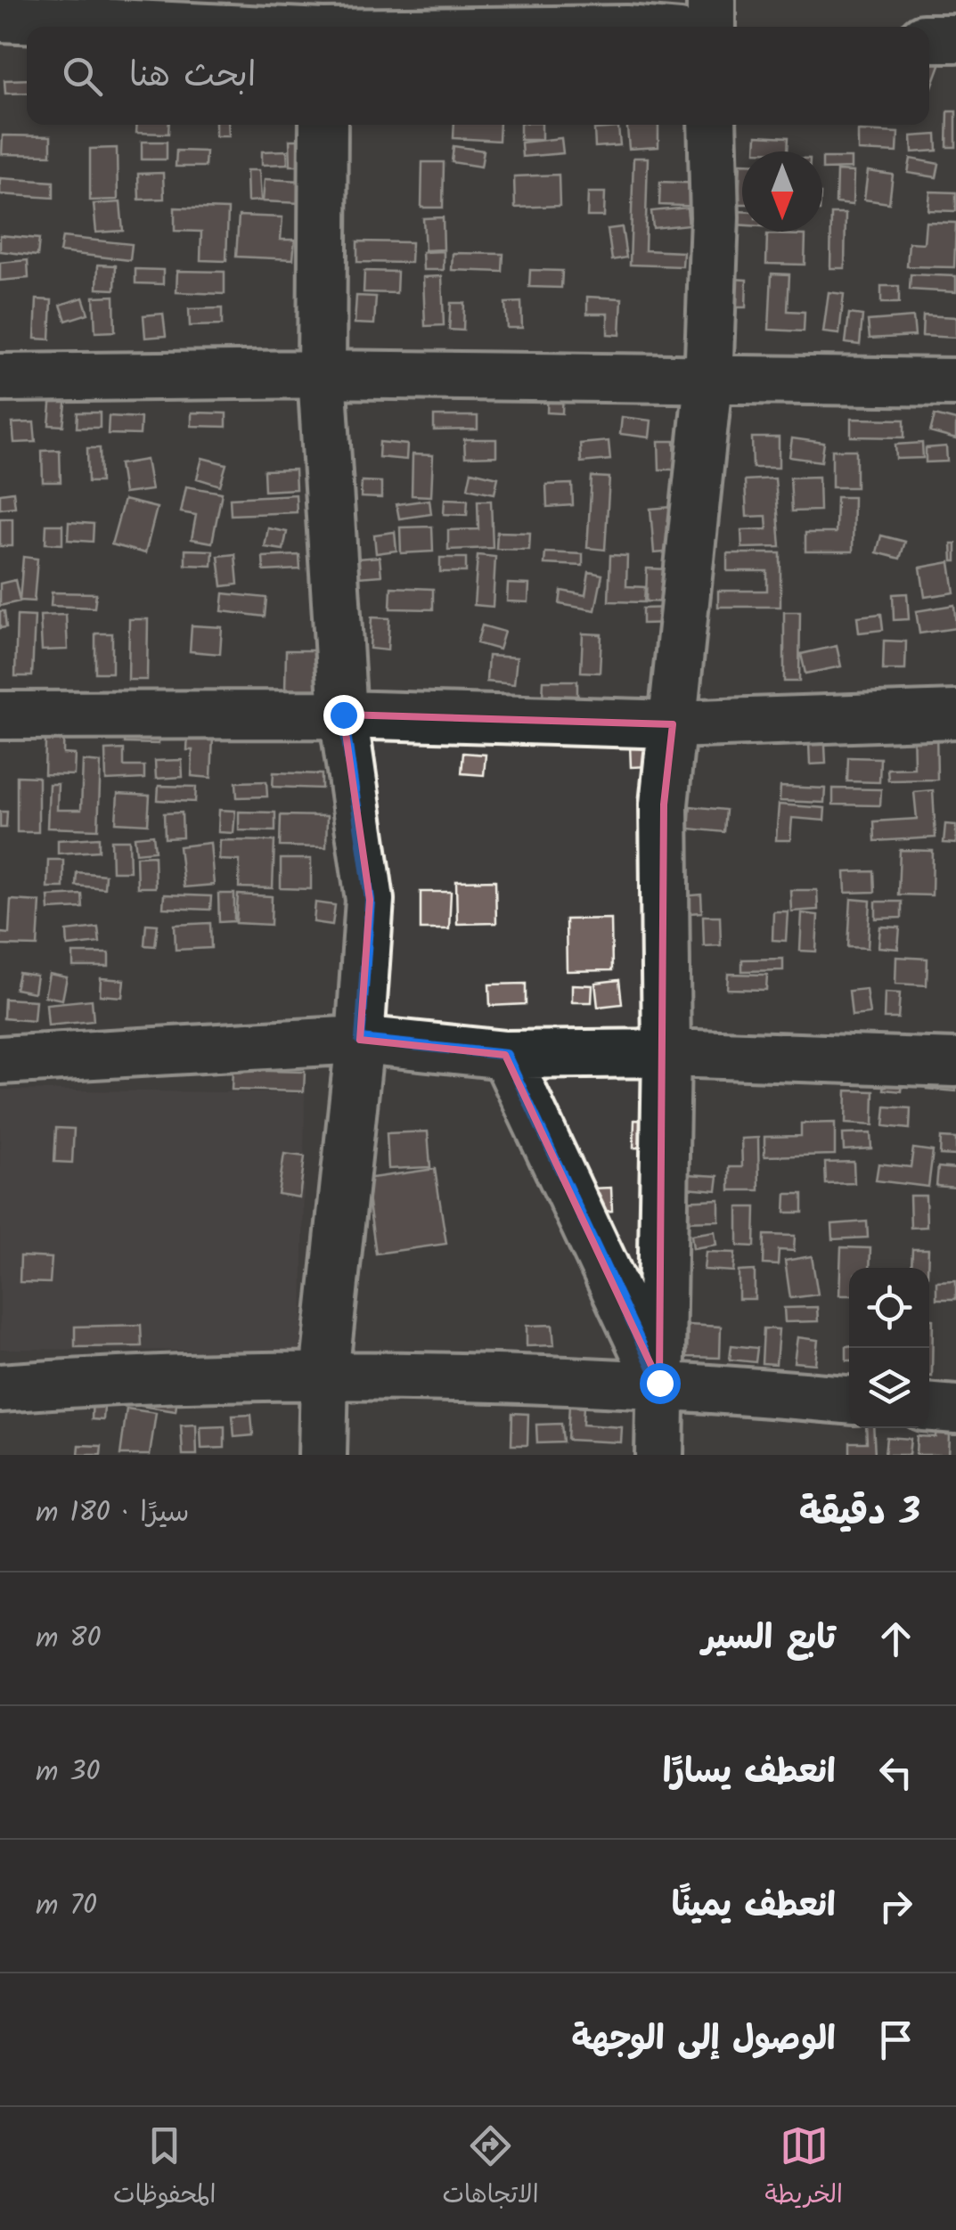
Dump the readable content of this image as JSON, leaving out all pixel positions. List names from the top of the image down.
{
  "north": "bottom",
  "page": {
    "search": "ابحث هنا",
    "heading": ["3 دقيقة", "سيرًا · 180 m"],
    "list": [
      ["تابع السير", "80 m"],
      ["انعطف يسارًا", "30 m"],
      ["انعطف يمينًا", "70 m"],
      "الوصول إلى الوجهة"
    ],
    "nav": ["الخريطة", "الاتجاهات", "المحفوظات"]
  }
}
